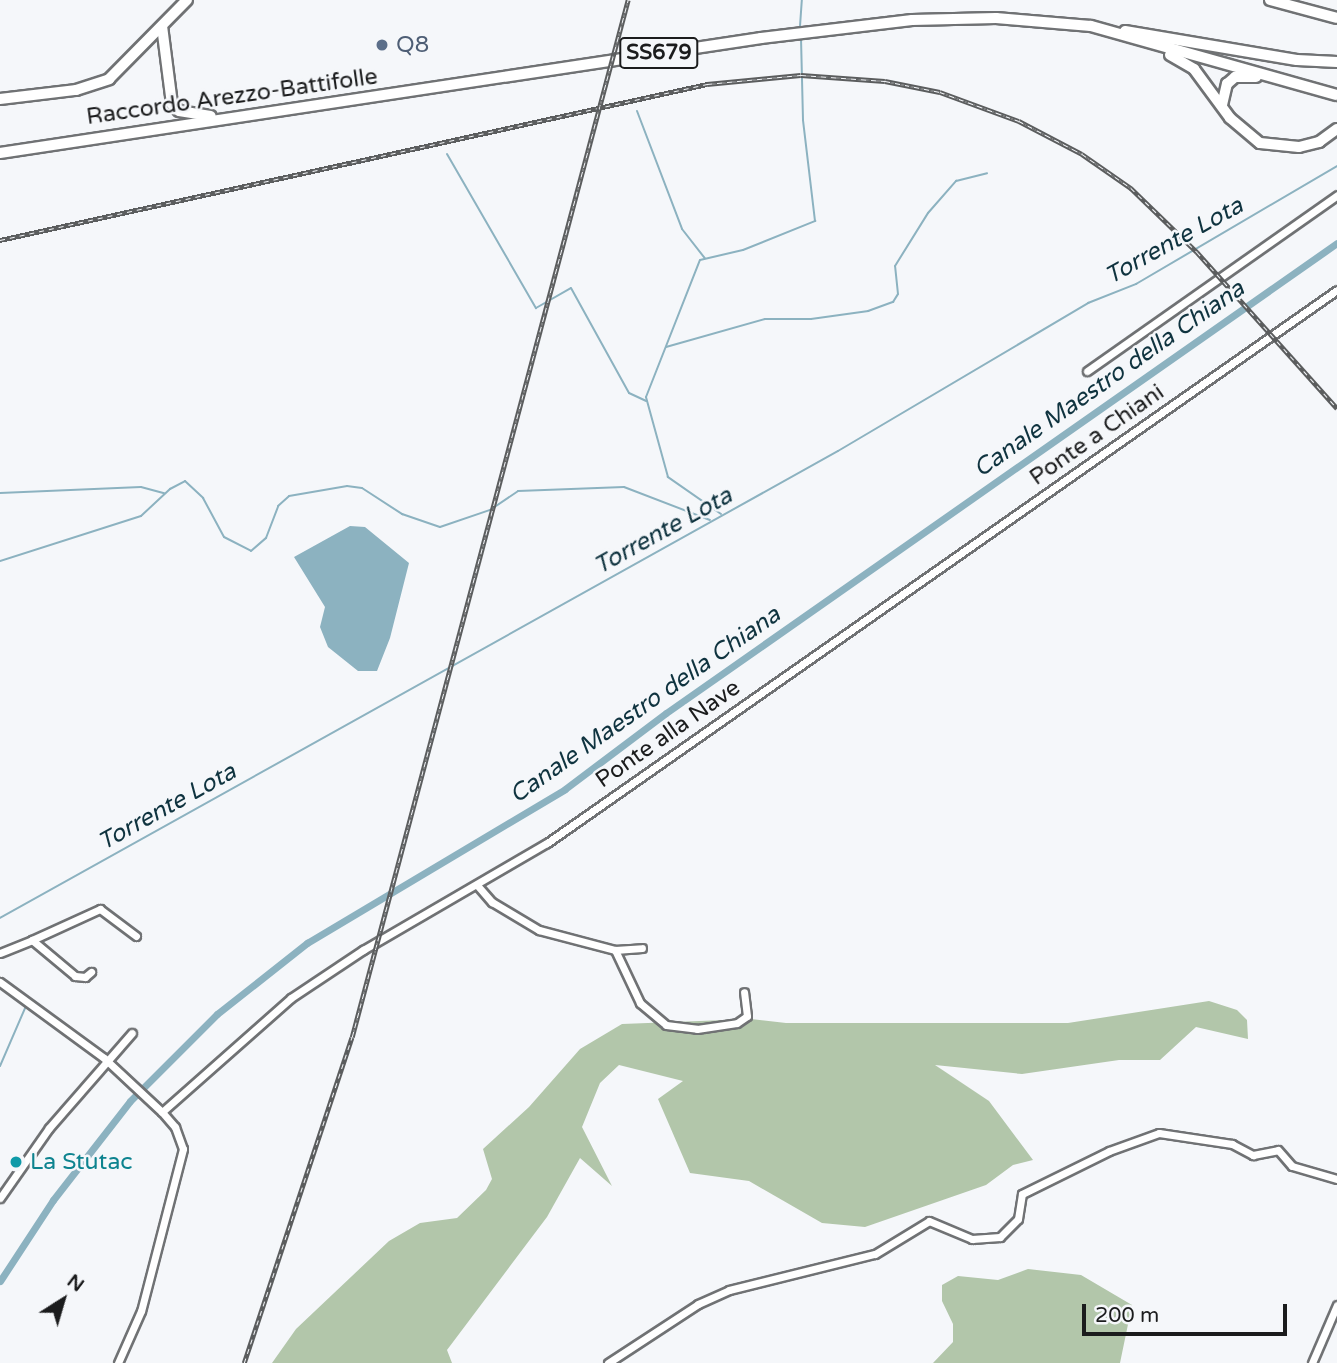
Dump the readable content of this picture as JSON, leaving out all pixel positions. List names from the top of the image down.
{
  "streets": {
    "main road": ["SS679", "Raccordo Arezzo-Battifolle"],
    "street": ["Ponte a Chiani", "Ponte alla Nave"]
  },
  "crossings": [
    ["Ponte a Chiani", "Ponte alla Nave"]
  ],
  "water": ["Torrente Lota", "Canale Maestro della Chiana"],
  "places": ["Q8", "La Stutac"],
  "scale_bar": "200 m",
  "north": "top right"
}
